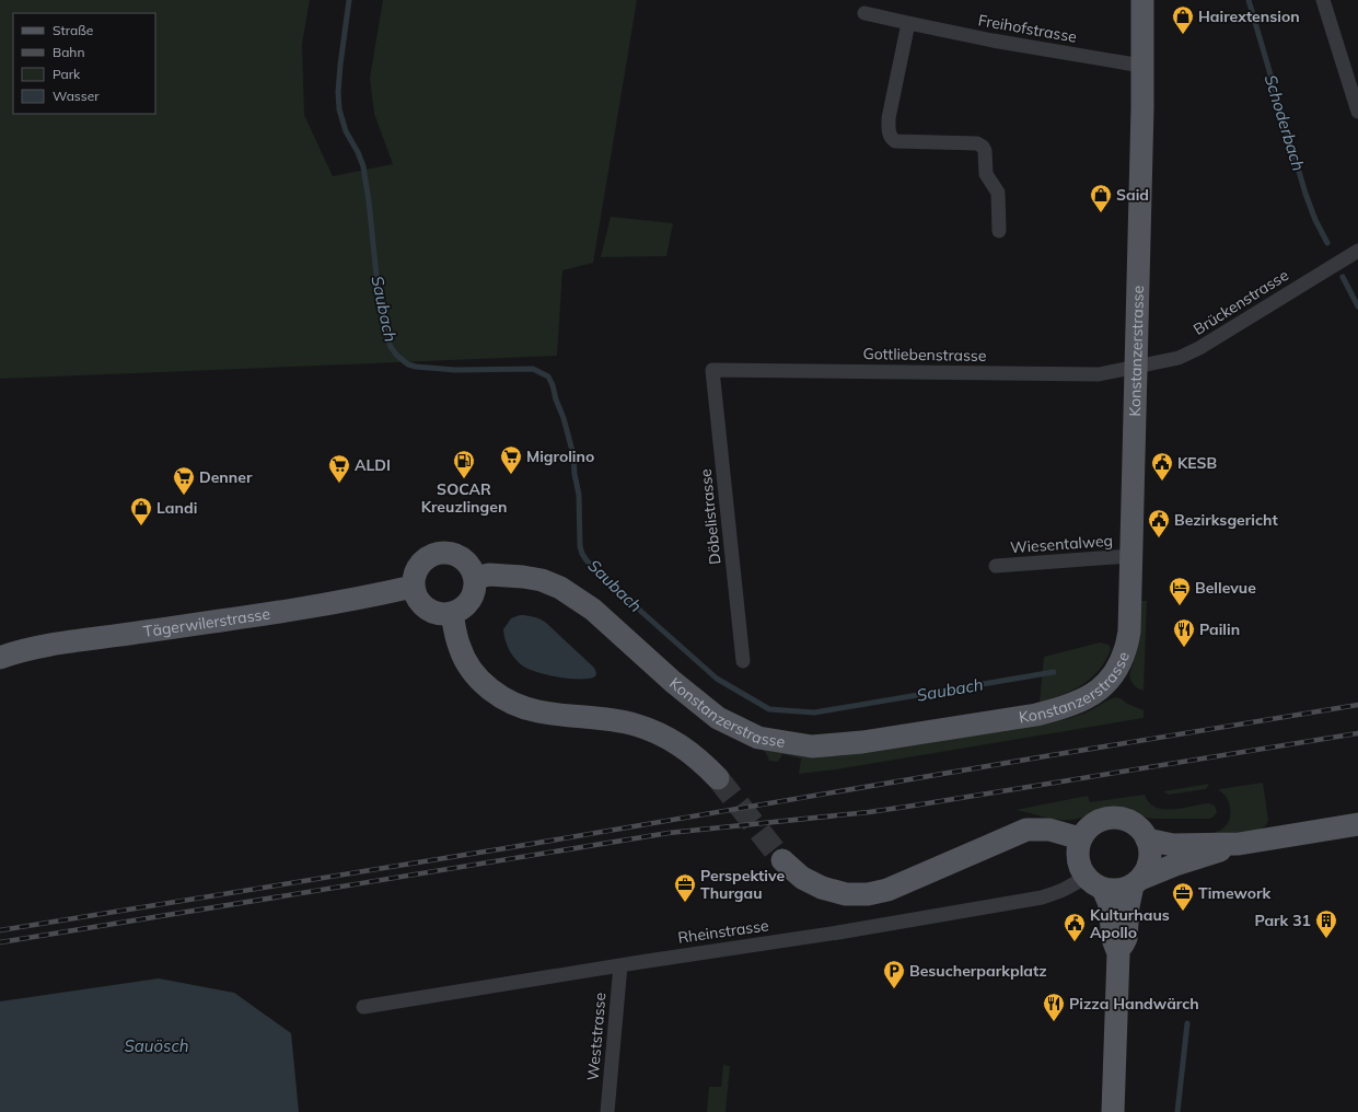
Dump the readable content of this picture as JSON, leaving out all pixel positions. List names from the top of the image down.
{
  "streets": {
    "main road": ["Konstanzerstrasse", "Tägerwilerstrasse"],
    "street": [
      "Freihofstrasse",
      "Brückenstrasse",
      "Gottliebenstrasse",
      "Döbelistrasse",
      "Wiesentalweg",
      "Rheinstrasse",
      "Weststrasse"
    ]
  },
  "crossings": [
    ["Freihofstrasse", "Konstanzerstrasse"],
    ["Brückenstrasse", "Konstanzerstrasse"],
    ["Brückenstrasse", "Gottliebenstrasse"],
    ["Konstanzerstrasse", "Gottliebenstrasse"],
    ["Konstanzerstrasse", "Wiesentalweg"],
    ["Konstanzerstrasse", "Tägerwilerstrasse"],
    ["Gottliebenstrasse", "Döbelistrasse"],
    ["Rheinstrasse", "Weststrasse"]
  ],
  "water": ["Schoderbach", "Saubach", "Sauösch"],
  "places": {
    "shop": ["Hairextension", "Said", "Landi"],
    "supermarket": ["Migrolino", "ALDI", "Denner"],
    "fuel station": ["SOCAR Kreuzlingen"],
    "public building": ["KESB", "Bezirksgericht", "Kulturhaus Apollo"],
    "hotel": ["Bellevue"],
    "restaurant": ["Pailin", "Pizza Handwärch"],
    "office": ["Perspektive Thurgau", "Timework"],
    "building": ["Park 31"],
    "parking": ["Besucherparkplatz"]
  },
  "legend": [
    "Straße",
    "Bahn",
    "Park",
    "Wasser"
  ]
}
